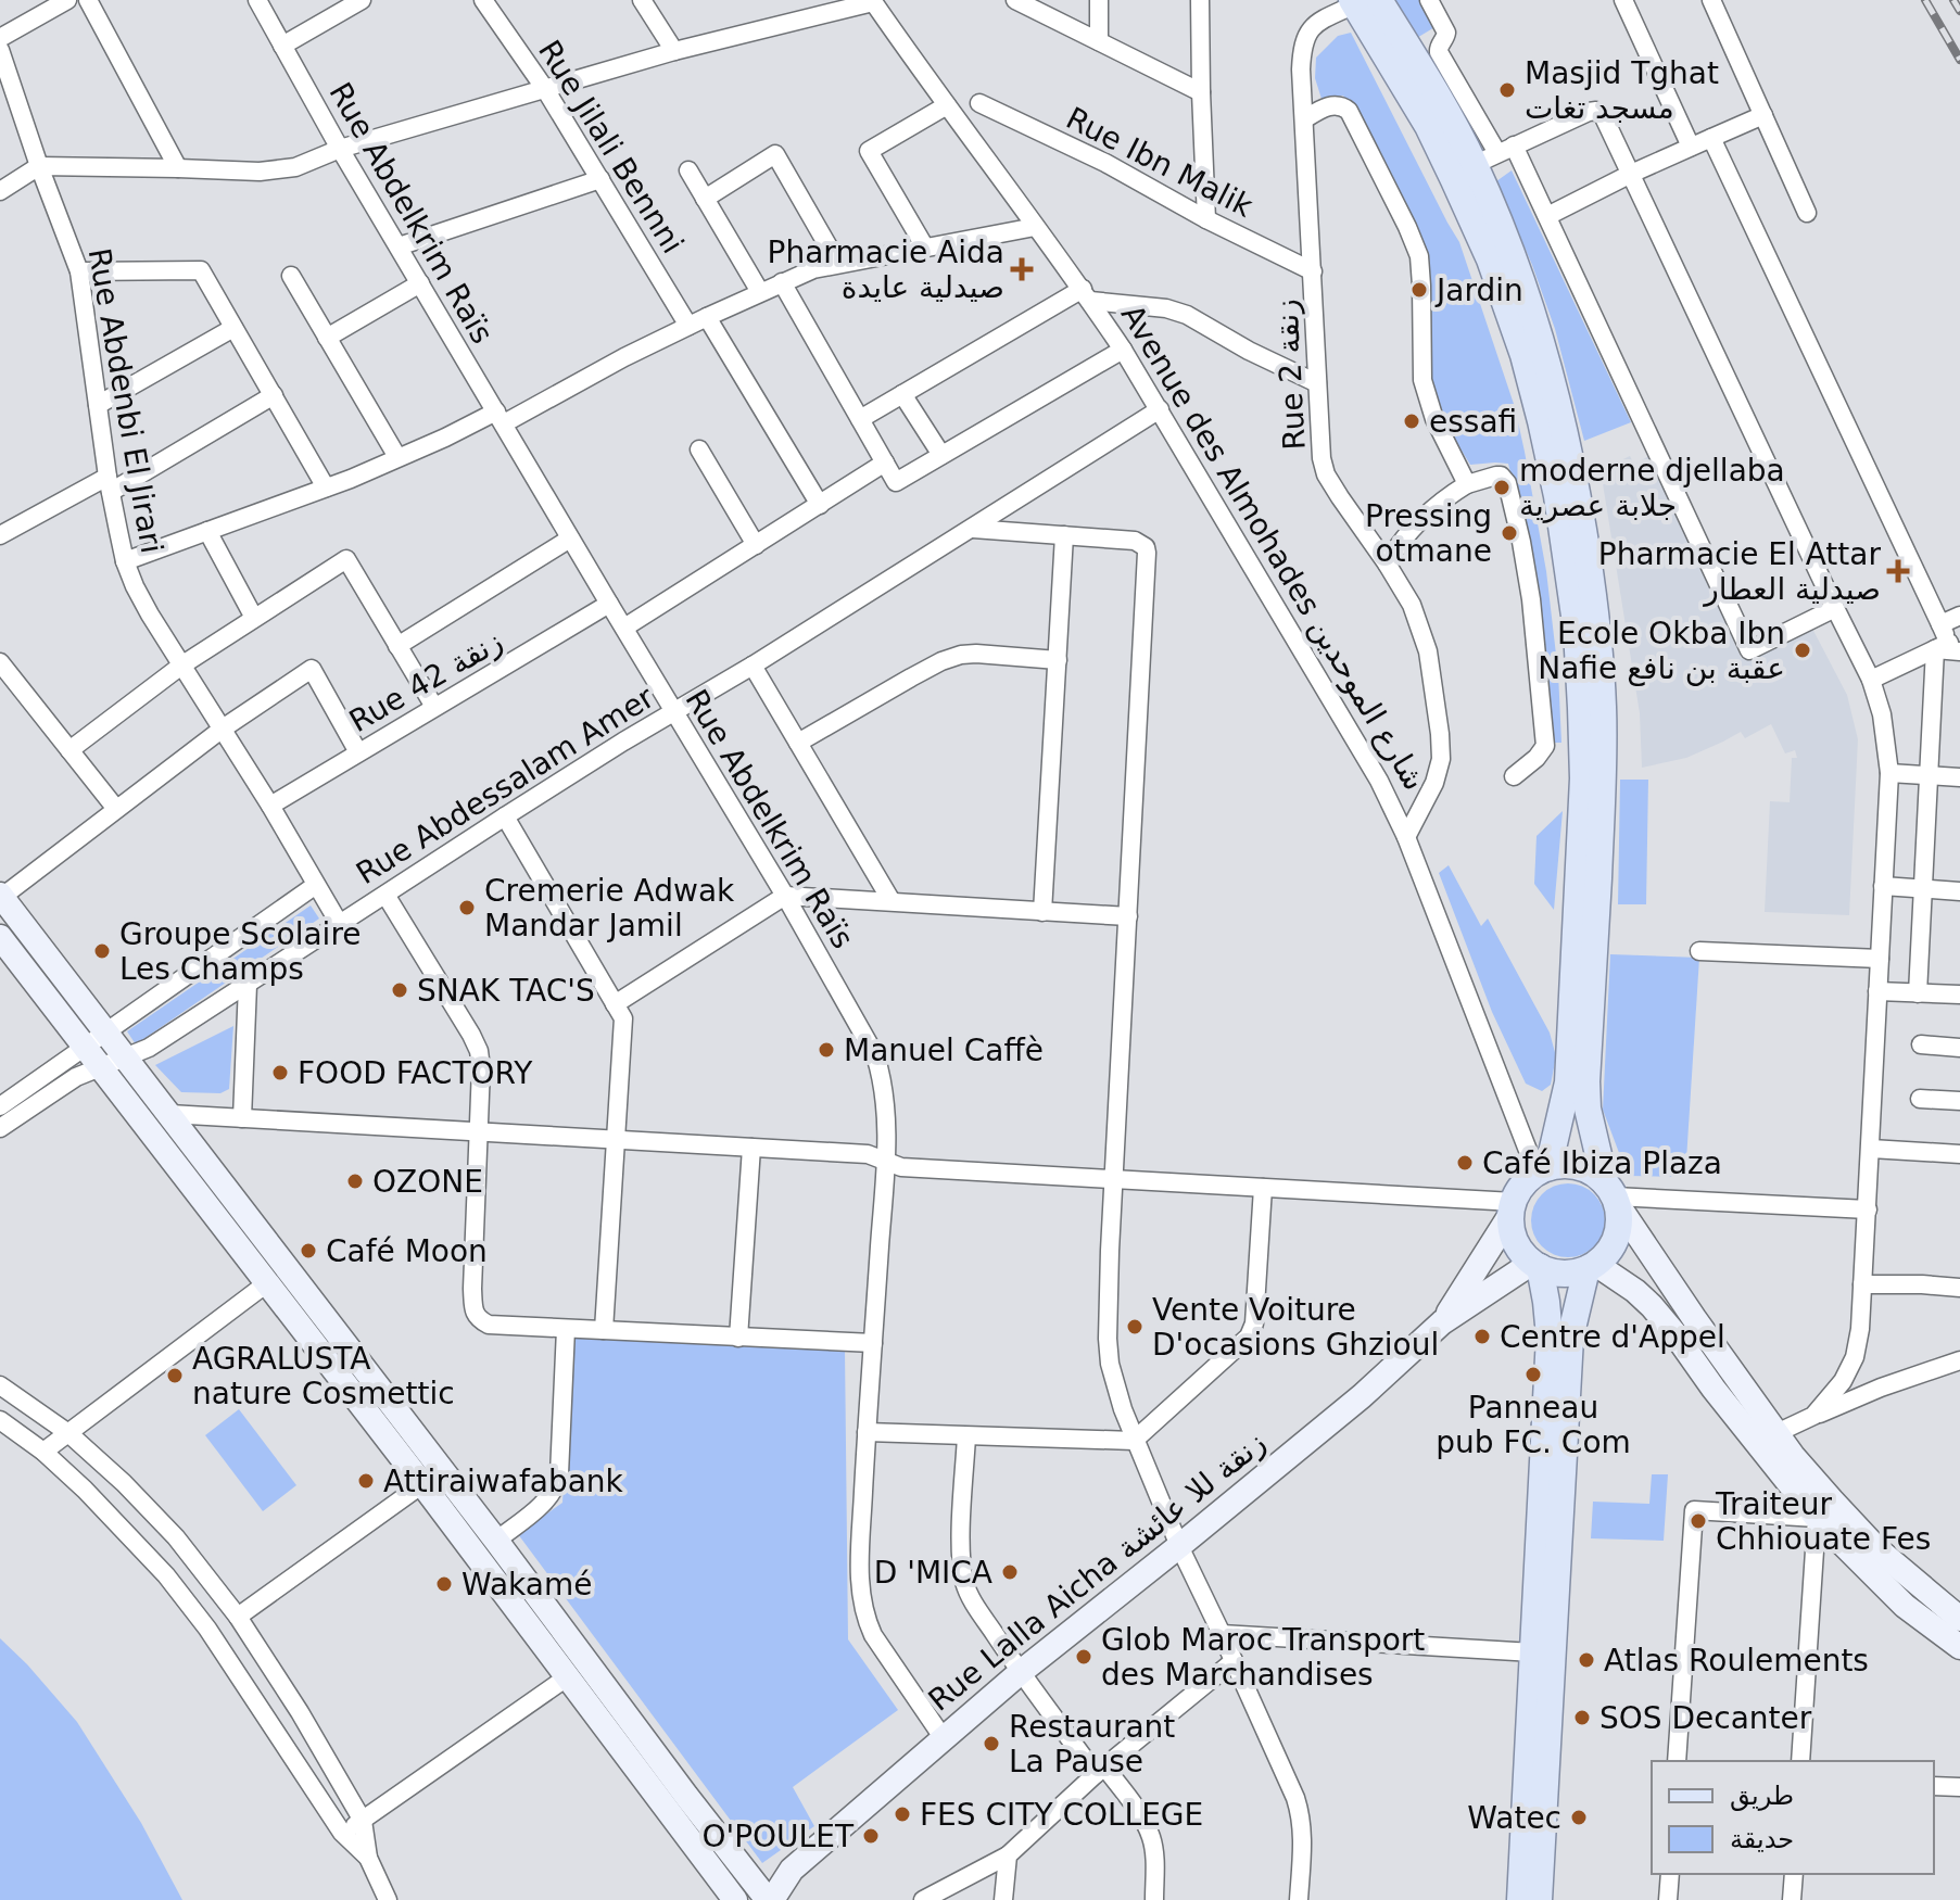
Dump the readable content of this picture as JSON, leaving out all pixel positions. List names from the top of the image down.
{
  "streets": {
    "street": [
      "Rue Jilali Bennni",
      "Rue Ibn Malik",
      "Rue Abdelkrim Raïs",
      "Rue 2 زنقة",
      "Rue Abdenbi El Jirari",
      "Avenue des Almohades شارع الموحدين",
      "Rue 42 زنقة",
      "Rue Abdessalam Amer",
      "Rue Lalla Aicha زنقة للا عائشة"
    ]
  },
  "crossings": [
    ["Rue Ibn Malik", "Rue 2 زنقة"],
    ["Rue Abdelkrim Raïs", "Rue 42 زنقة"],
    ["Rue Abdelkrim Raïs", "Rue Abdessalam Amer"],
    ["Rue Abdelkrim Raïs", "Rue Lalla Aicha زنقة للا عائشة"],
    ["Rue 2 زنقة", "Avenue des Almohades شارع الموحدين"],
    ["Rue Abdenbi El Jirari", "Rue 42 زنقة"],
    ["Rue Abdenbi El Jirari", "Rue Abdessalam Amer"],
    ["Avenue des Almohades شارع الموحدين", "Rue Abdessalam Amer"],
    ["Avenue des Almohades شارع الموحدين", "Rue Lalla Aicha زنقة للا عائشة"]
  ],
  "places": {
    "other": [
      "Masjid Tghat مسجد تغات",
      "Jardin",
      "essafi",
      "moderne djellaba جلابة عصرية",
      "Pressing otmane",
      "Ecole Okba Ibn Nafie عقبة بن نافع",
      "Cremerie Adwak Mandar Jamil",
      "Groupe Scolaire Les Champs",
      "SNAK TAC'S",
      "Manuel Caffè",
      "FOOD FACTORY",
      "Café Ibiza Plaza",
      "OZONE",
      "Café Moon",
      "Vente Voiture D'ocasions Ghzioul",
      "Centre d'Appel",
      "Panneau pub FC. Com",
      "AGRALUSTA nature Cosmettic",
      "Attiraiwafabank",
      "Traiteur Chhiouate Fes",
      "D 'MICA",
      "Wakamé",
      "Glob Maroc Transport des Marchandises",
      "Atlas Roulements",
      "SOS Decanter",
      "Restaurant La Pause",
      "FES CITY COLLEGE",
      "Watec",
      "O'POULET"
    ],
    "health": ["Pharmacie Aida صيدلية عايدة", "Pharmacie El Attar صيدلية العطار"]
  },
  "legend": ["طريق", "حديقة"]
}
